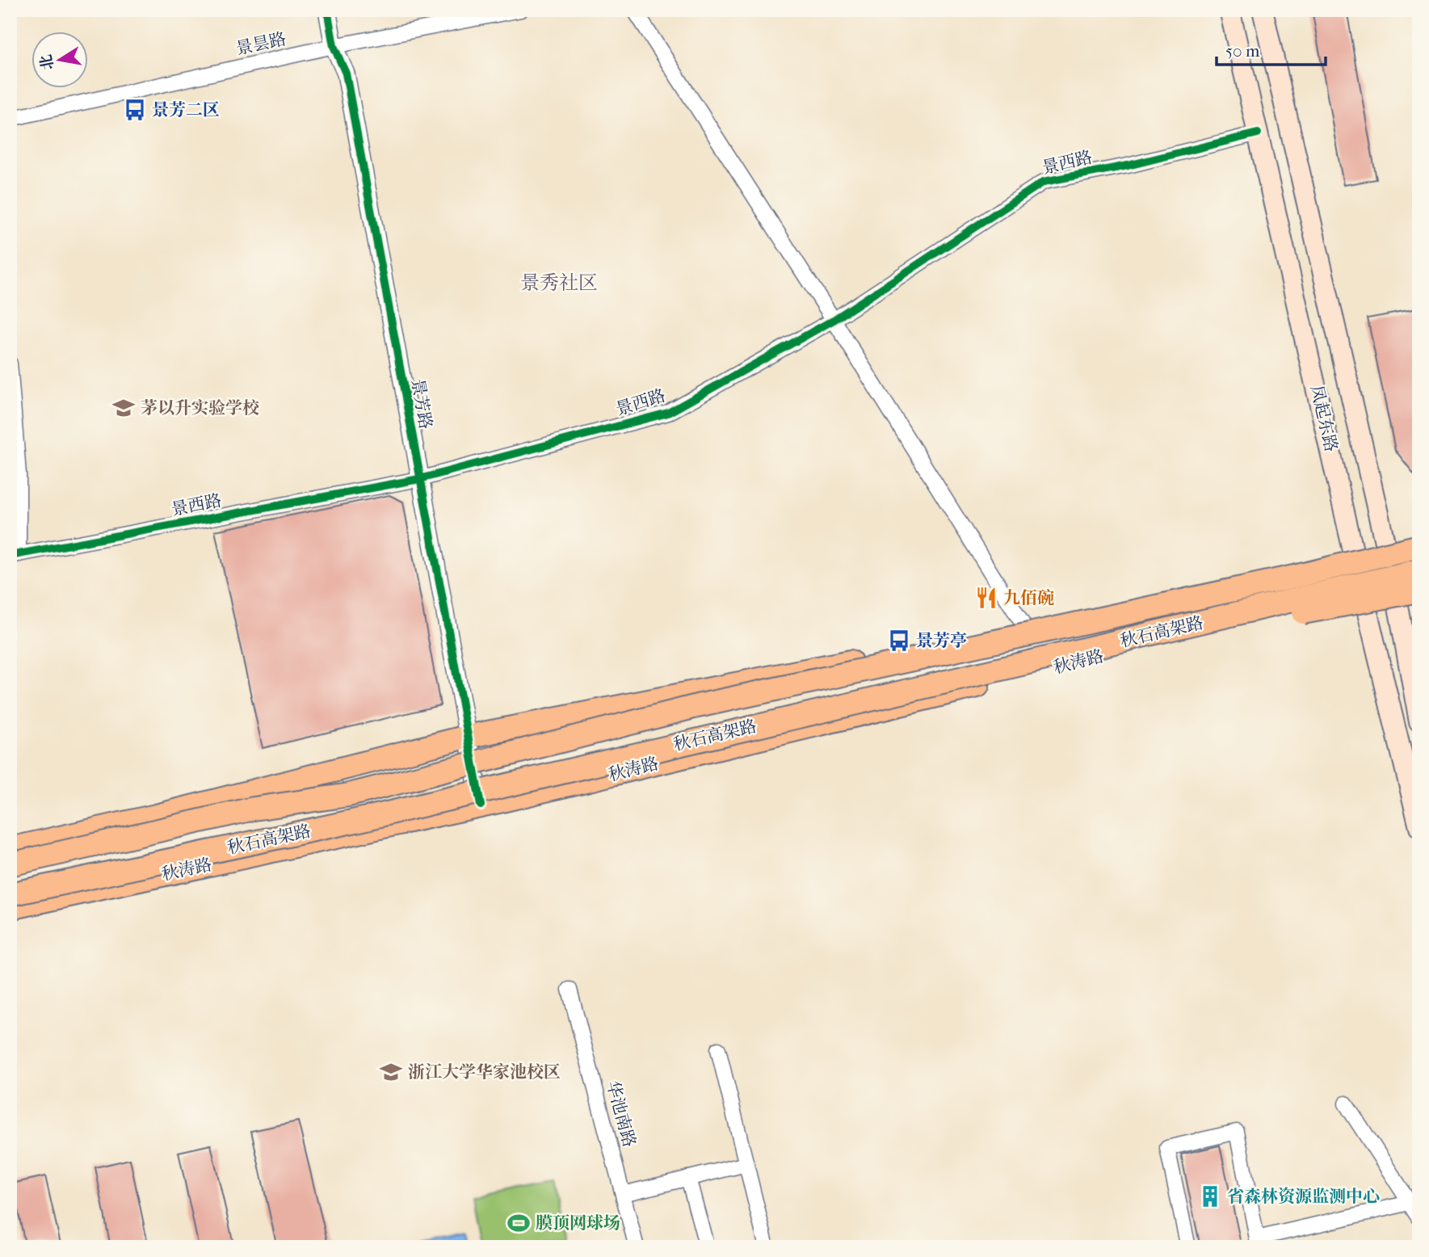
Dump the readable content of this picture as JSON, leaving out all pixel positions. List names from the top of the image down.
{
  "streets": {
    "main road": ["凤起东路", "秋石高架路", "秋涛路"],
    "street": [
      "景昙路",
      "景西路",
      "景芳路",
      "华池南路"
    ]
  },
  "crossings": [
    ["景昙路", "景芳路"],
    ["景西路", "景芳路"],
    ["景西路", "凤起东路"],
    ["景芳路", "秋涛路"],
    ["凤起东路", "秋涛路"]
  ],
  "districts": ["景秀社区"],
  "places": {
    "bus stop": ["景芳二区", "景芳亭"],
    "school or university": ["茅以升实验学校", "浙江大学华家池校区"],
    "restaurant": ["九佰碗"],
    "building": ["省森林资源监测中心"],
    "sports": ["膜顶网球场"]
  },
  "scale_bar": "50 m",
  "north": "left"
}
